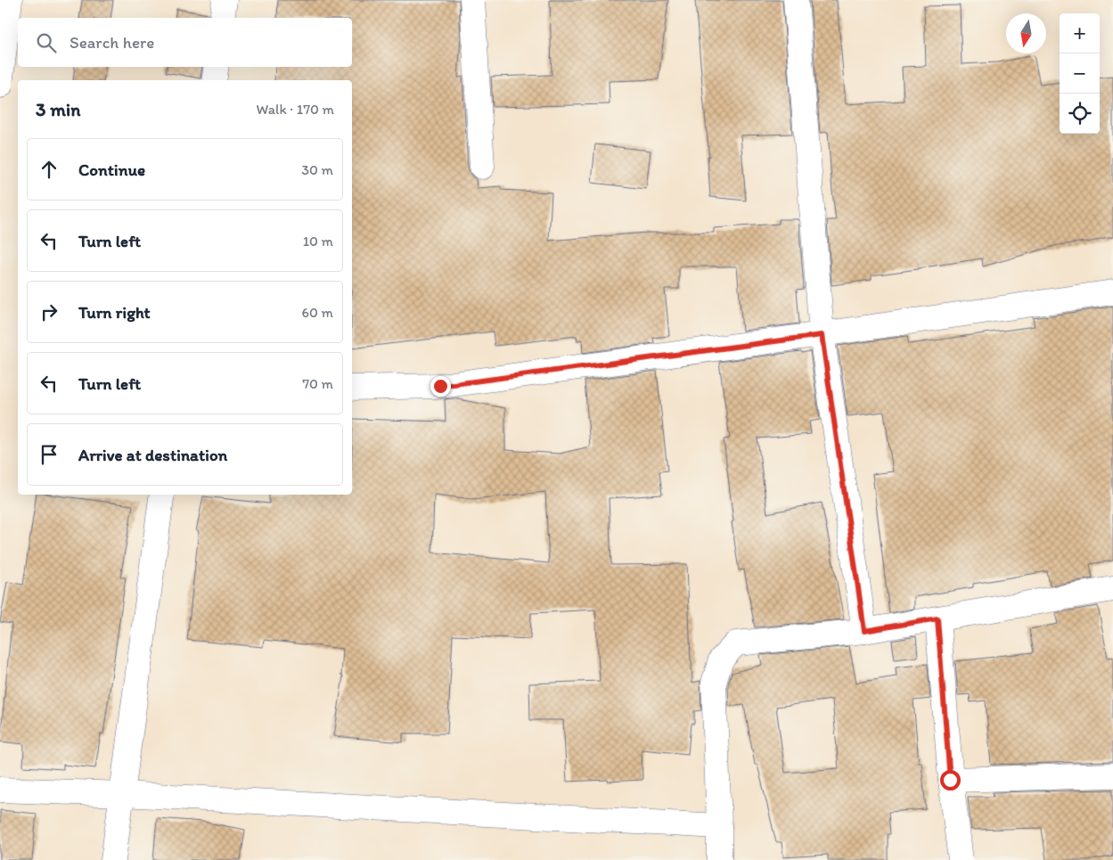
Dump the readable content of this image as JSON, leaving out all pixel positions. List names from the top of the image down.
{
  "north": "bottom",
  "page": {
    "map_buttons": ["+", "−"],
    "search": "Search here",
    "heading": ["3 min", "Walk · 170 m"],
    "list": [
      ["Continue", "30 m"],
      ["Turn left", "10 m"],
      ["Turn right", "60 m"],
      ["Turn left", "70 m"],
      "Arrive at destination"
    ]
  }
}
